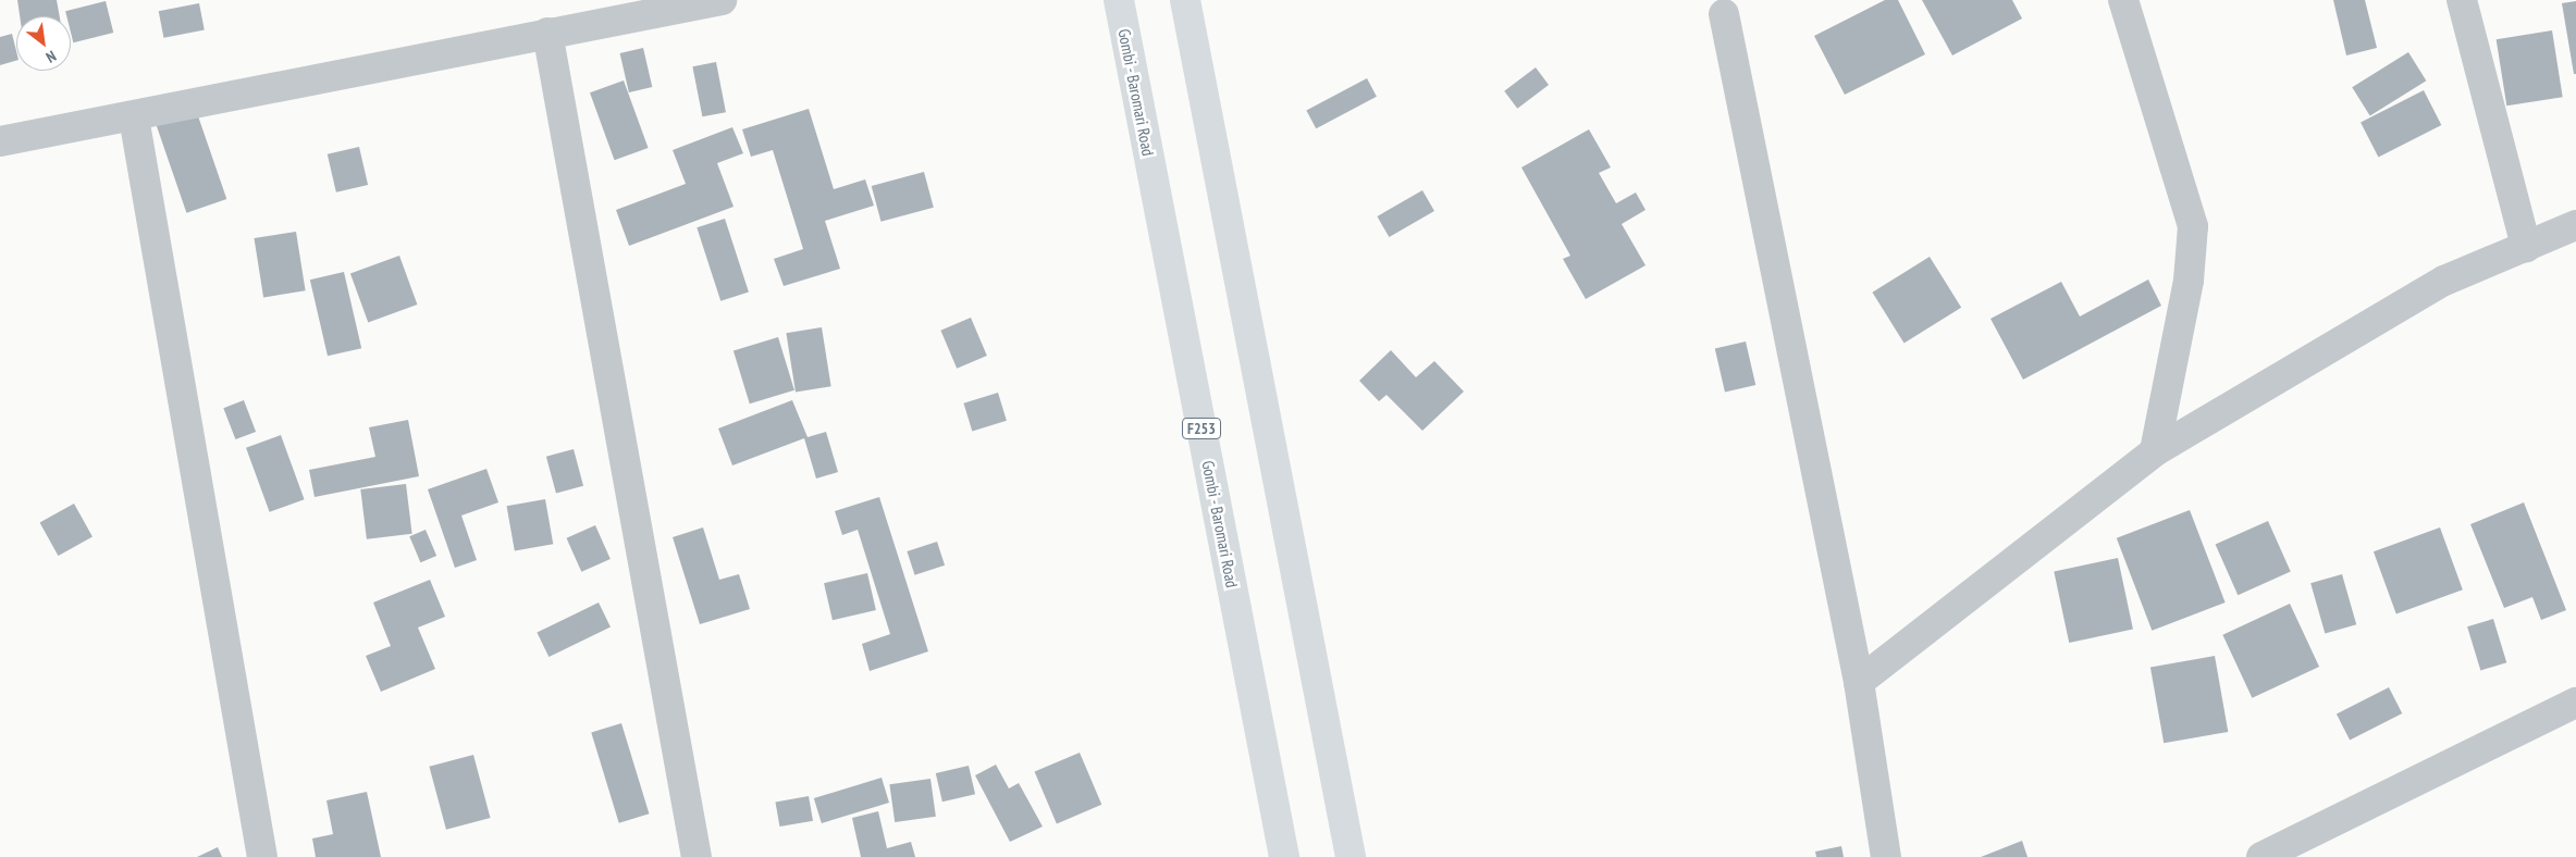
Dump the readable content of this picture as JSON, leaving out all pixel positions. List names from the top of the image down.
{
  "streets": {
    "main road": ["Gombi - Baromari Road", "F253"]
  },
  "north": "bottom right"
}
